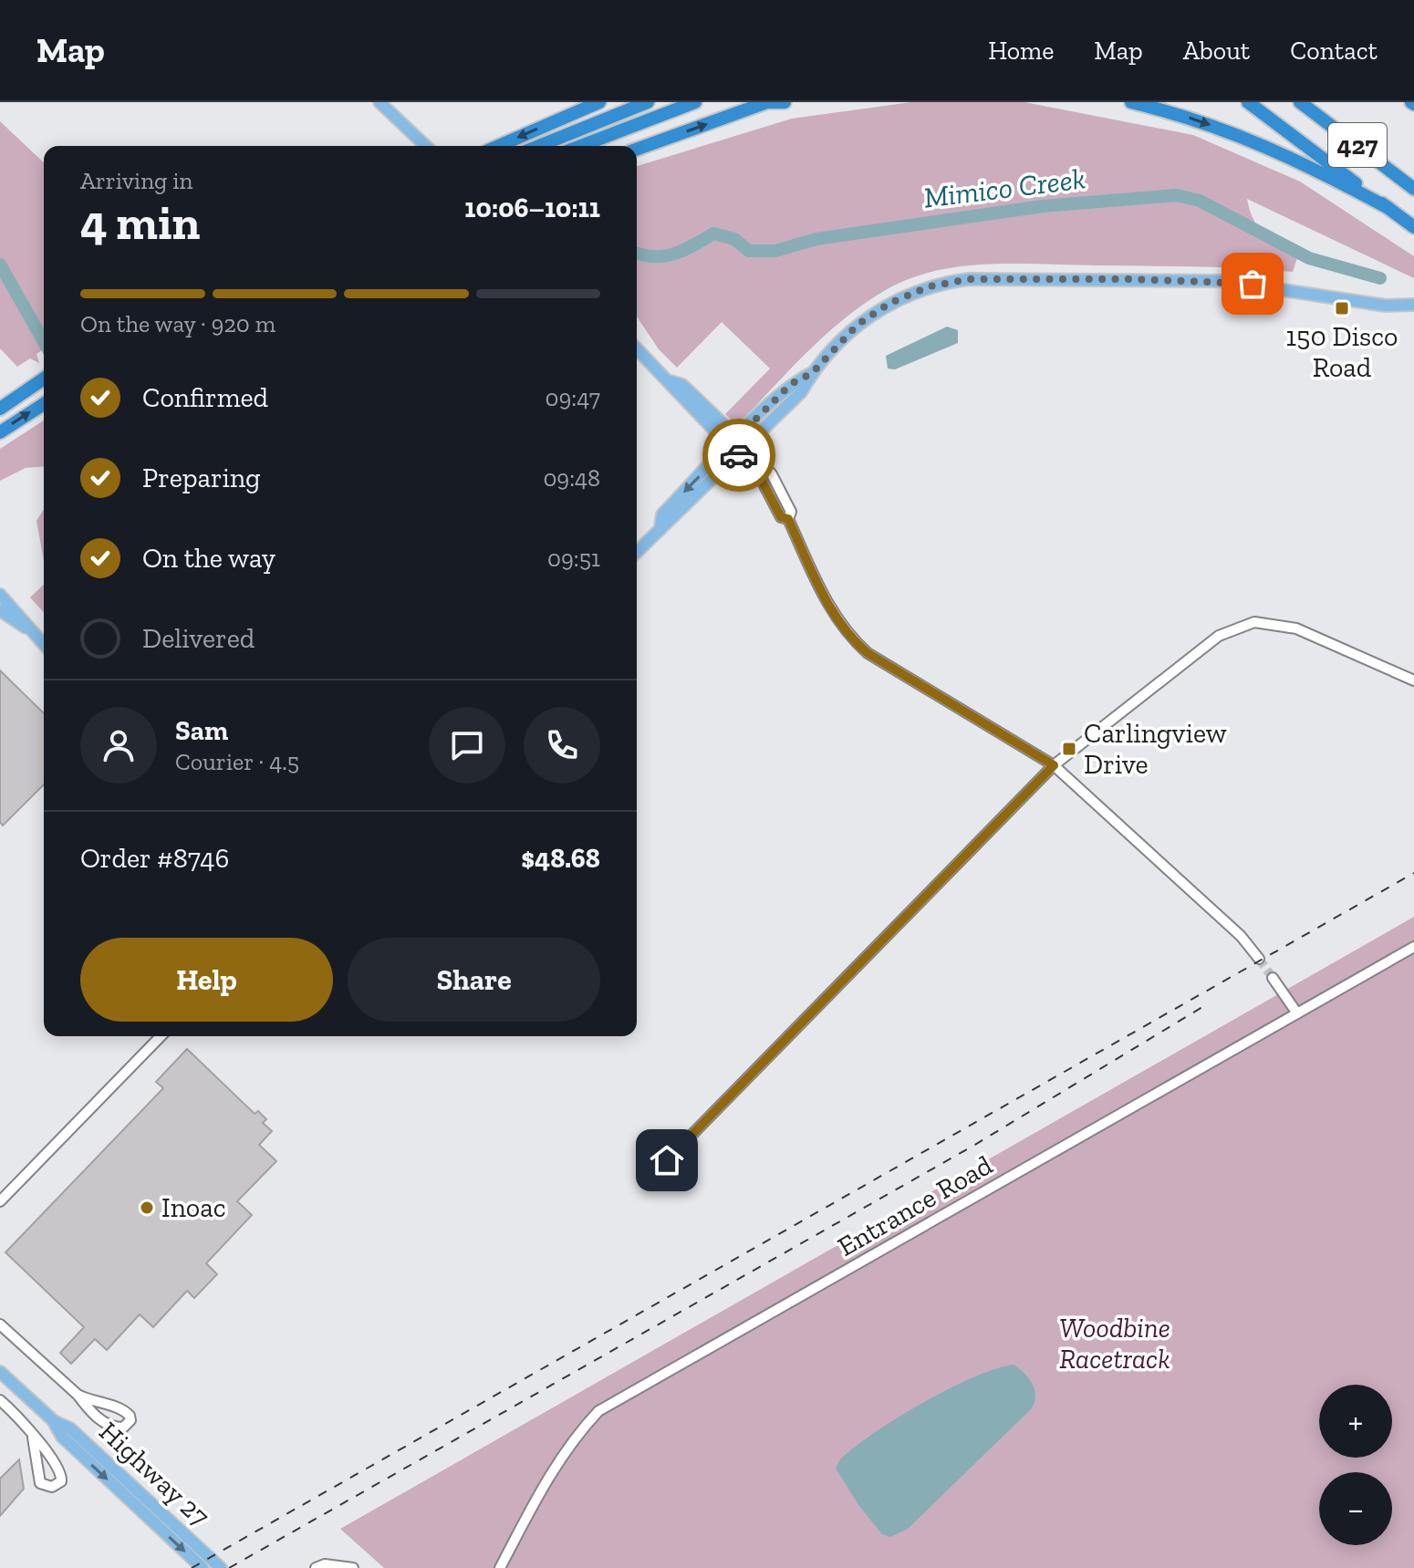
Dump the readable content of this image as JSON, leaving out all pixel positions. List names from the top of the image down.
{
  "streets": {
    "highway": ["427"],
    "main road": ["Highway 27"],
    "street": ["Entrance Road"]
  },
  "water": ["Mimico Creek"],
  "parks": ["Woodbine Racetrack"],
  "places": {
    "transit": ["150 Disco Road", "Carlingview Drive"],
    "other": ["Inoac"]
  },
  "page": {
    "header": "Map",
    "nav": [
      "Home",
      "Map",
      "About",
      "Contact"
    ],
    "heading": ["4 min", "Arriving in", "10:06–10:11"],
    "panel": [
      "Sam",
      "Courier · 4.5",
      "Order #8746",
      "$48.68"
    ],
    "bar": "On the way · 920 m",
    "list": [
      ["Confirmed", "09:47"],
      ["Preparing", "09:48"],
      ["On the way", "09:51"],
      "Delivered"
    ],
    "buttons": ["Help", "Share"],
    "map_buttons": ["+", "−"]
  }
}
